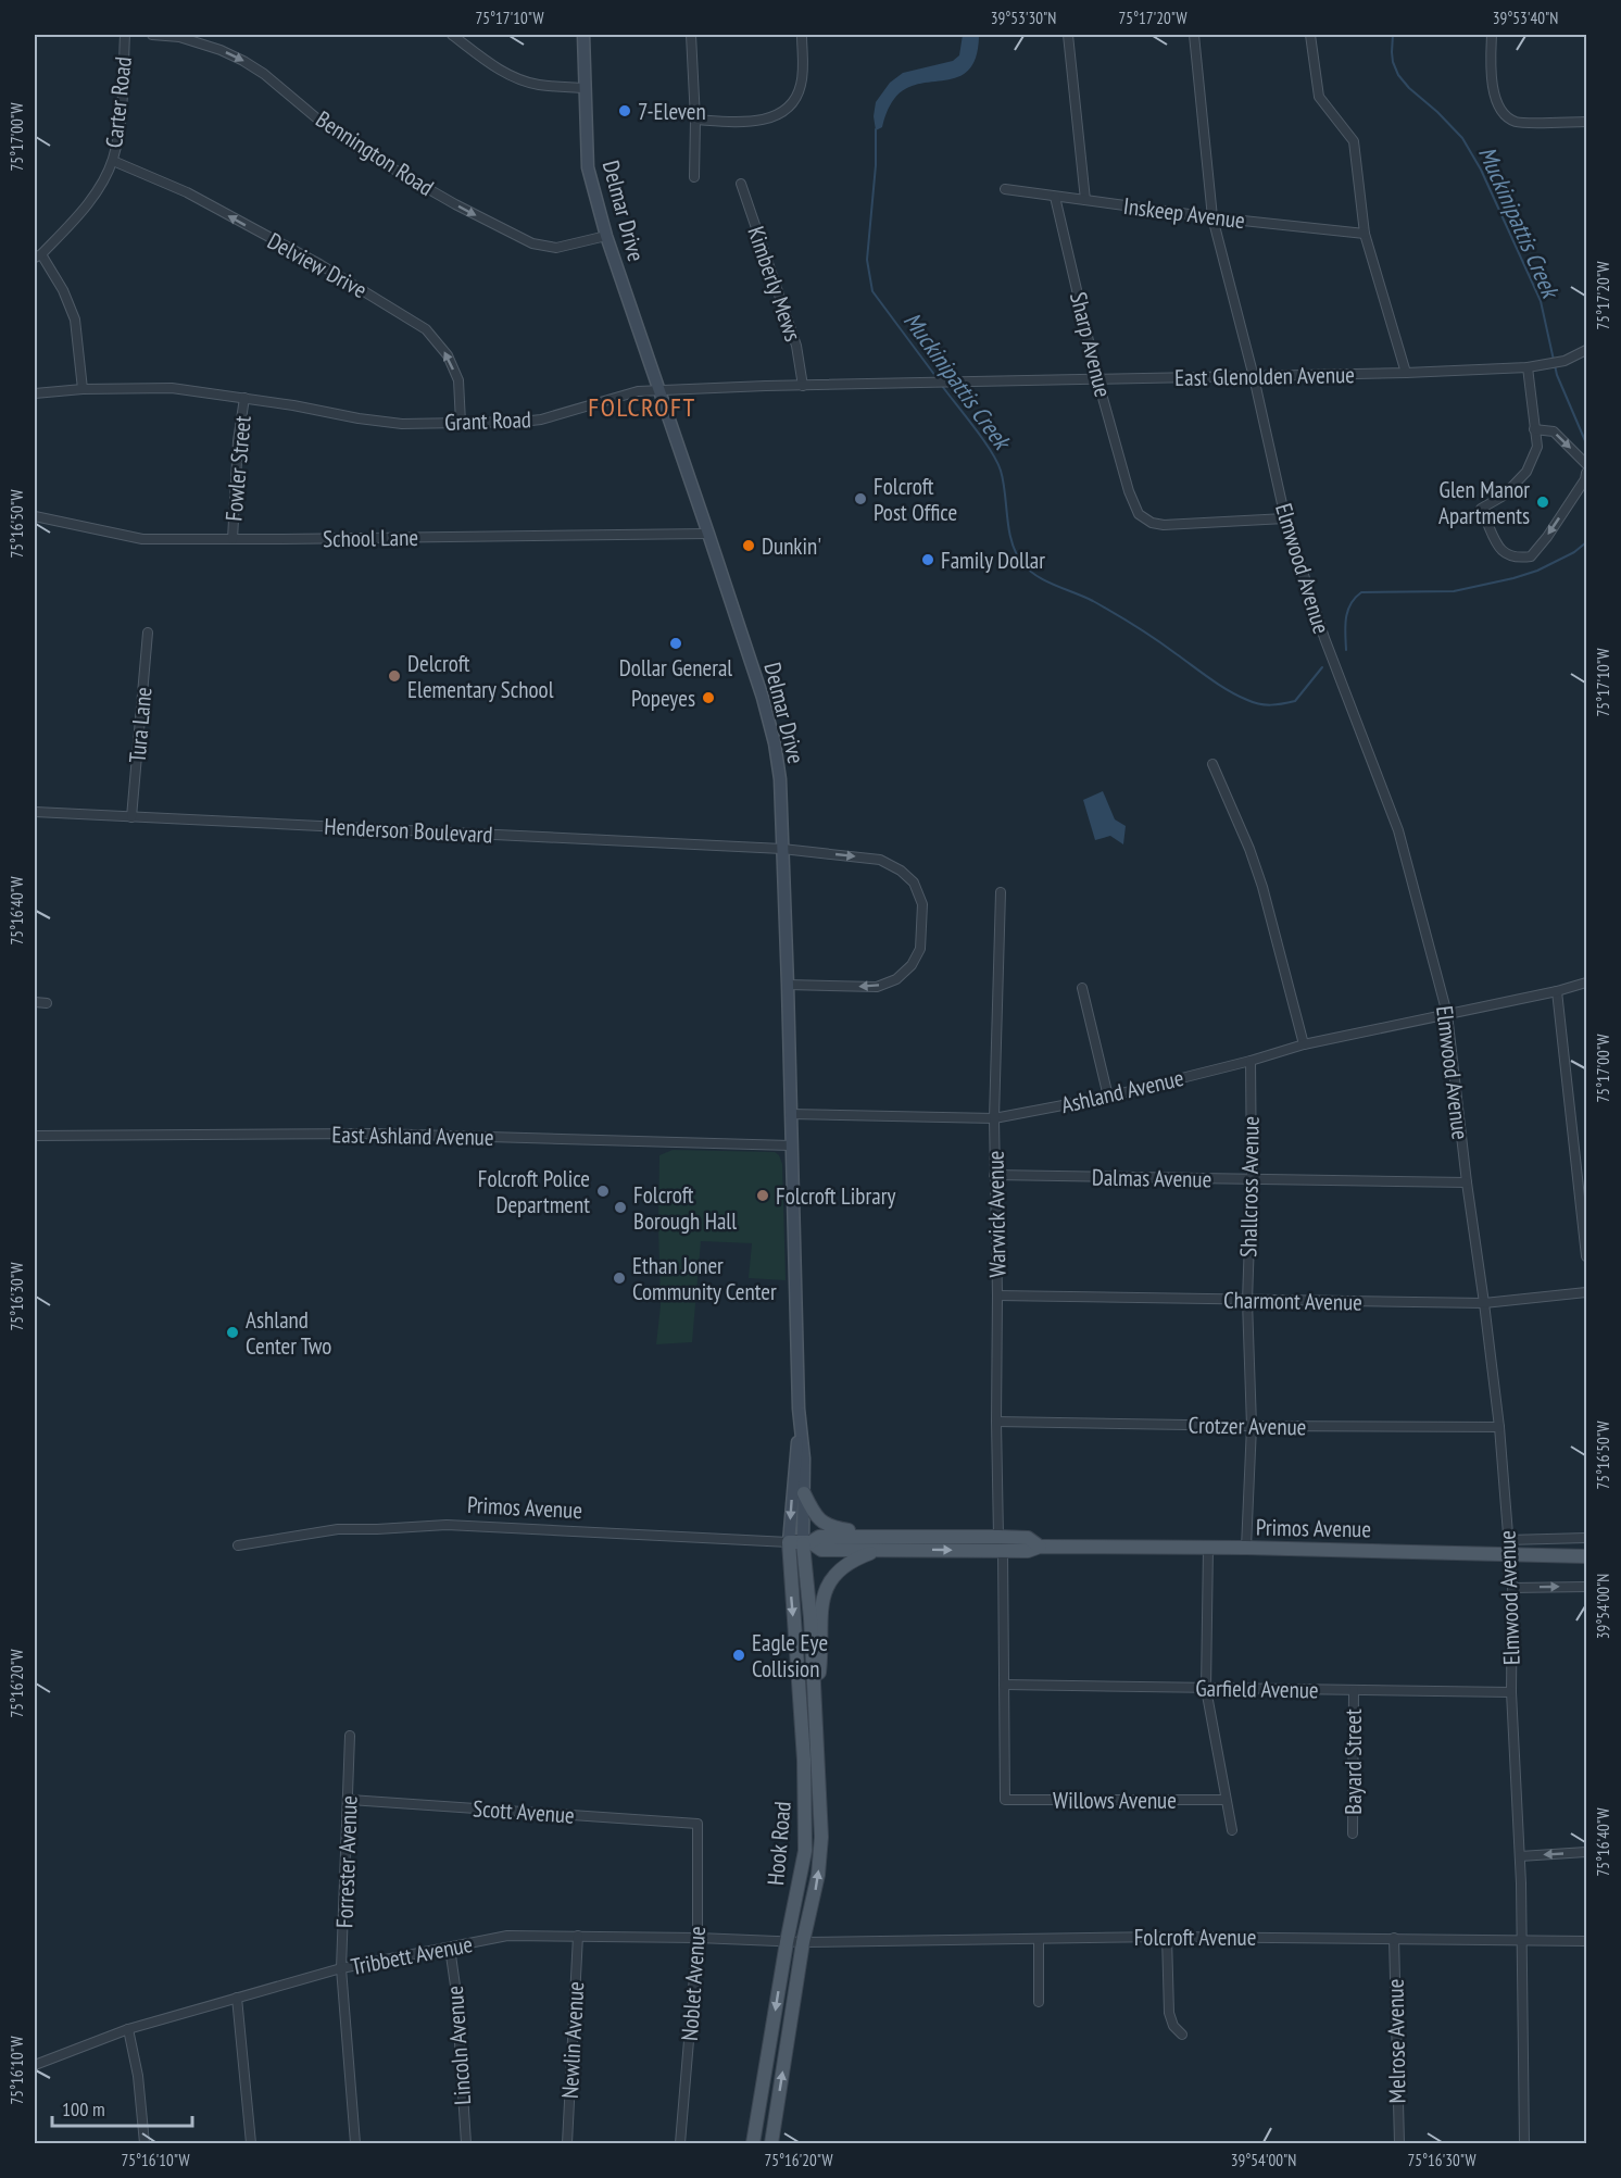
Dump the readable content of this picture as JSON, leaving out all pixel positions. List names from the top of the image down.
{
  "streets": {
    "main road": ["Primos Avenue", "Hook Road"],
    "street": [
      "Carter Road",
      "Bennington Road",
      "Delmar Drive",
      "Inskeep Avenue",
      "Delview Drive",
      "Kimberly Mews",
      "Sharp Avenue",
      "East Glenolden Avenue",
      "Grant Road",
      "Fowler Street",
      "School Lane",
      "Elmwood Avenue",
      "Tura Lane",
      "Henderson Boulevard",
      "Ashland Avenue",
      "East Ashland Avenue",
      "Dalmas Avenue",
      "Shallcross Avenue",
      "Warwick Avenue",
      "Charmont Avenue",
      "Crotzer Avenue",
      "Garfield Avenue",
      "Bayard Street",
      "Willows Avenue",
      "Scott Avenue",
      "Forrester Avenue",
      "Folcroft Avenue",
      "Tribbett Avenue",
      "Noblet Avenue",
      "Newlin Avenue",
      "Melrose Avenue",
      "Lincoln Avenue"
    ]
  },
  "crossings": [
    ["Carter Road", "Delview Drive"],
    ["Bennington Road", "Delmar Drive"],
    ["Delmar Drive", "Grant Road"],
    ["Delmar Drive", "School Lane"],
    ["Delmar Drive", "Henderson Boulevard"],
    ["Delmar Drive", "Ashland Avenue"],
    ["Delmar Drive", "East Ashland Avenue"],
    ["Delmar Drive", "Primos Avenue"],
    ["Delmar Drive", "Hook Road"],
    ["Inskeep Avenue", "Sharp Avenue"],
    ["Inskeep Avenue", "Elmwood Avenue"],
    ["Delview Drive", "Grant Road"],
    ["Kimberly Mews", "Grant Road"],
    ["Sharp Avenue", "East Glenolden Avenue"],
    ["Sharp Avenue", "Elmwood Avenue"],
    ["East Glenolden Avenue", "Grant Road"],
    ["East Glenolden Avenue", "Elmwood Avenue"],
    ["Grant Road", "Fowler Street"],
    ["Fowler Street", "School Lane"],
    ["Elmwood Avenue", "Ashland Avenue"],
    ["Elmwood Avenue", "Dalmas Avenue"],
    ["Elmwood Avenue", "Charmont Avenue"],
    ["Elmwood Avenue", "Crotzer Avenue"],
    ["Elmwood Avenue", "Primos Avenue"],
    ["Elmwood Avenue", "Garfield Avenue"],
    ["Elmwood Avenue", "Folcroft Avenue"],
    ["Tura Lane", "Henderson Boulevard"],
    ["Ashland Avenue", "Shallcross Avenue"],
    ["Ashland Avenue", "Warwick Avenue"],
    ["Dalmas Avenue", "Shallcross Avenue"],
    ["Dalmas Avenue", "Warwick Avenue"],
    ["Shallcross Avenue", "Charmont Avenue"],
    ["Shallcross Avenue", "Crotzer Avenue"],
    ["Shallcross Avenue", "Primos Avenue"],
    ["Warwick Avenue", "Charmont Avenue"],
    ["Warwick Avenue", "Crotzer Avenue"],
    ["Warwick Avenue", "Primos Avenue"],
    ["Primos Avenue", "Hook Road"],
    ["Garfield Avenue", "Bayard Street"],
    ["Garfield Avenue", "Willows Avenue"],
    ["Scott Avenue", "Forrester Avenue"],
    ["Scott Avenue", "Noblet Avenue"],
    ["Hook Road", "Folcroft Avenue"],
    ["Hook Road", "Tribbett Avenue"],
    ["Forrester Avenue", "Tribbett Avenue"],
    ["Folcroft Avenue", "Tribbett Avenue"],
    ["Folcroft Avenue", "Melrose Avenue"],
    ["Tribbett Avenue", "Noblet Avenue"],
    ["Tribbett Avenue", "Newlin Avenue"],
    ["Tribbett Avenue", "Lincoln Avenue"]
  ],
  "one_way": ["Bennington Road", "Delview Drive"],
  "districts": ["FOLCROFT"],
  "water": ["Muckinipattis Creek"],
  "places": [
    "7-Eleven",
    "Folcroft Post Office",
    "Glen Manor Apartments",
    "Dunkin'",
    "Family Dollar",
    "Dollar General",
    "Delcroft Elementary School",
    "Popeyes",
    "Folcroft Police Department",
    "Folcroft Library",
    "Folcroft Borough Hall",
    "Ethan Joner Community Center",
    "Ashland Center Two",
    "Eagle Eye Collision"
  ],
  "scale_bar": "100 m",
  "coordinates": [
    "75°17'10\"W",
    "39°53'30\"N",
    "75°17'20\"W",
    "39°53'40\"N",
    "75°17'00\"W",
    "75°16'50\"W",
    "75°16'40\"W",
    "75°16'30\"W",
    "39°54'00\"N",
    "75°16'20\"W",
    "75°16'10\"W"
  ]
}
